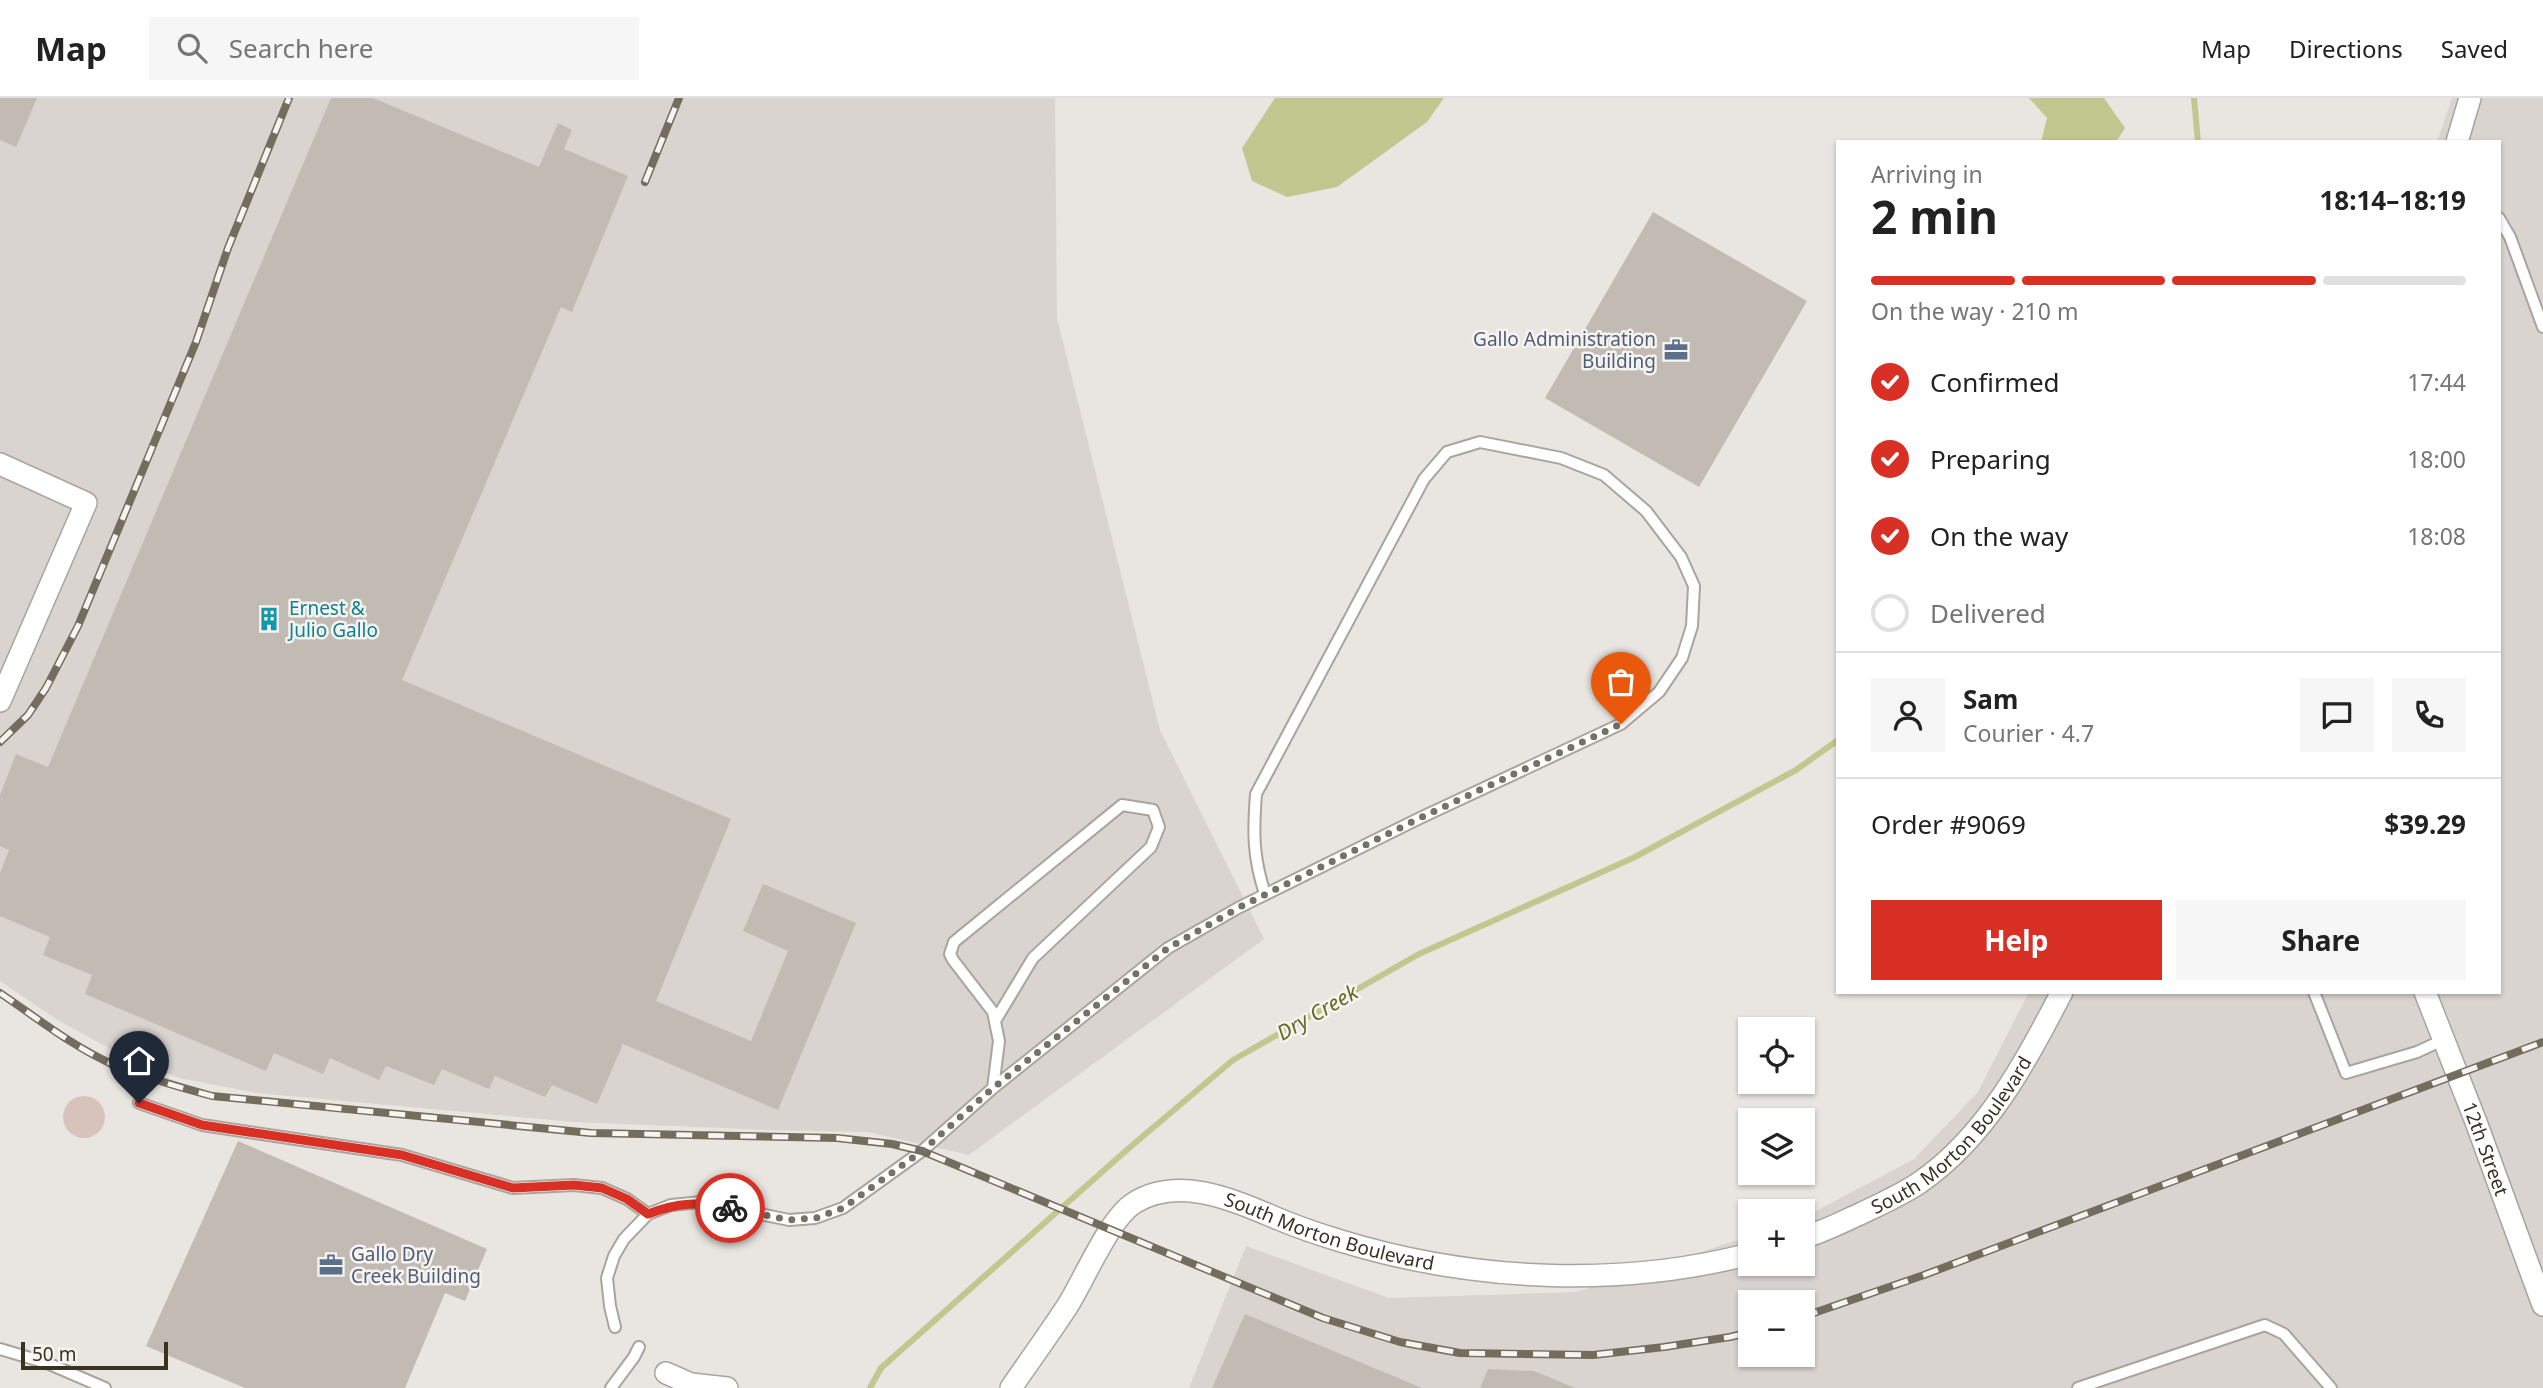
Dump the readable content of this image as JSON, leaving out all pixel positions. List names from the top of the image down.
{
  "streets": {
    "street": ["South Morton Boulevard", "12th Street"]
  },
  "water": ["Dry Creek"],
  "places": {
    "office": ["Gallo Administration Building", "Gallo Dry Creek Building"],
    "building": ["Ernest & Julio Gallo"]
  },
  "scale_bar": "50 m",
  "page": {
    "header": "Map",
    "search": "Search here",
    "nav": ["Map", "Directions", "Saved"],
    "heading": ["2 min", "Arriving in", "18:14–18:19"],
    "panel": [
      "Sam",
      "Courier · 4.7",
      "Order #9069",
      "$39.29"
    ],
    "bar": "On the way · 210 m",
    "list": [
      ["Confirmed", "17:44"],
      ["Preparing", "18:00"],
      ["On the way", "18:08"],
      "Delivered"
    ],
    "buttons": ["Help", "Share"],
    "map_buttons": ["+", "−"],
    "scale": "50 m"
  }
}
